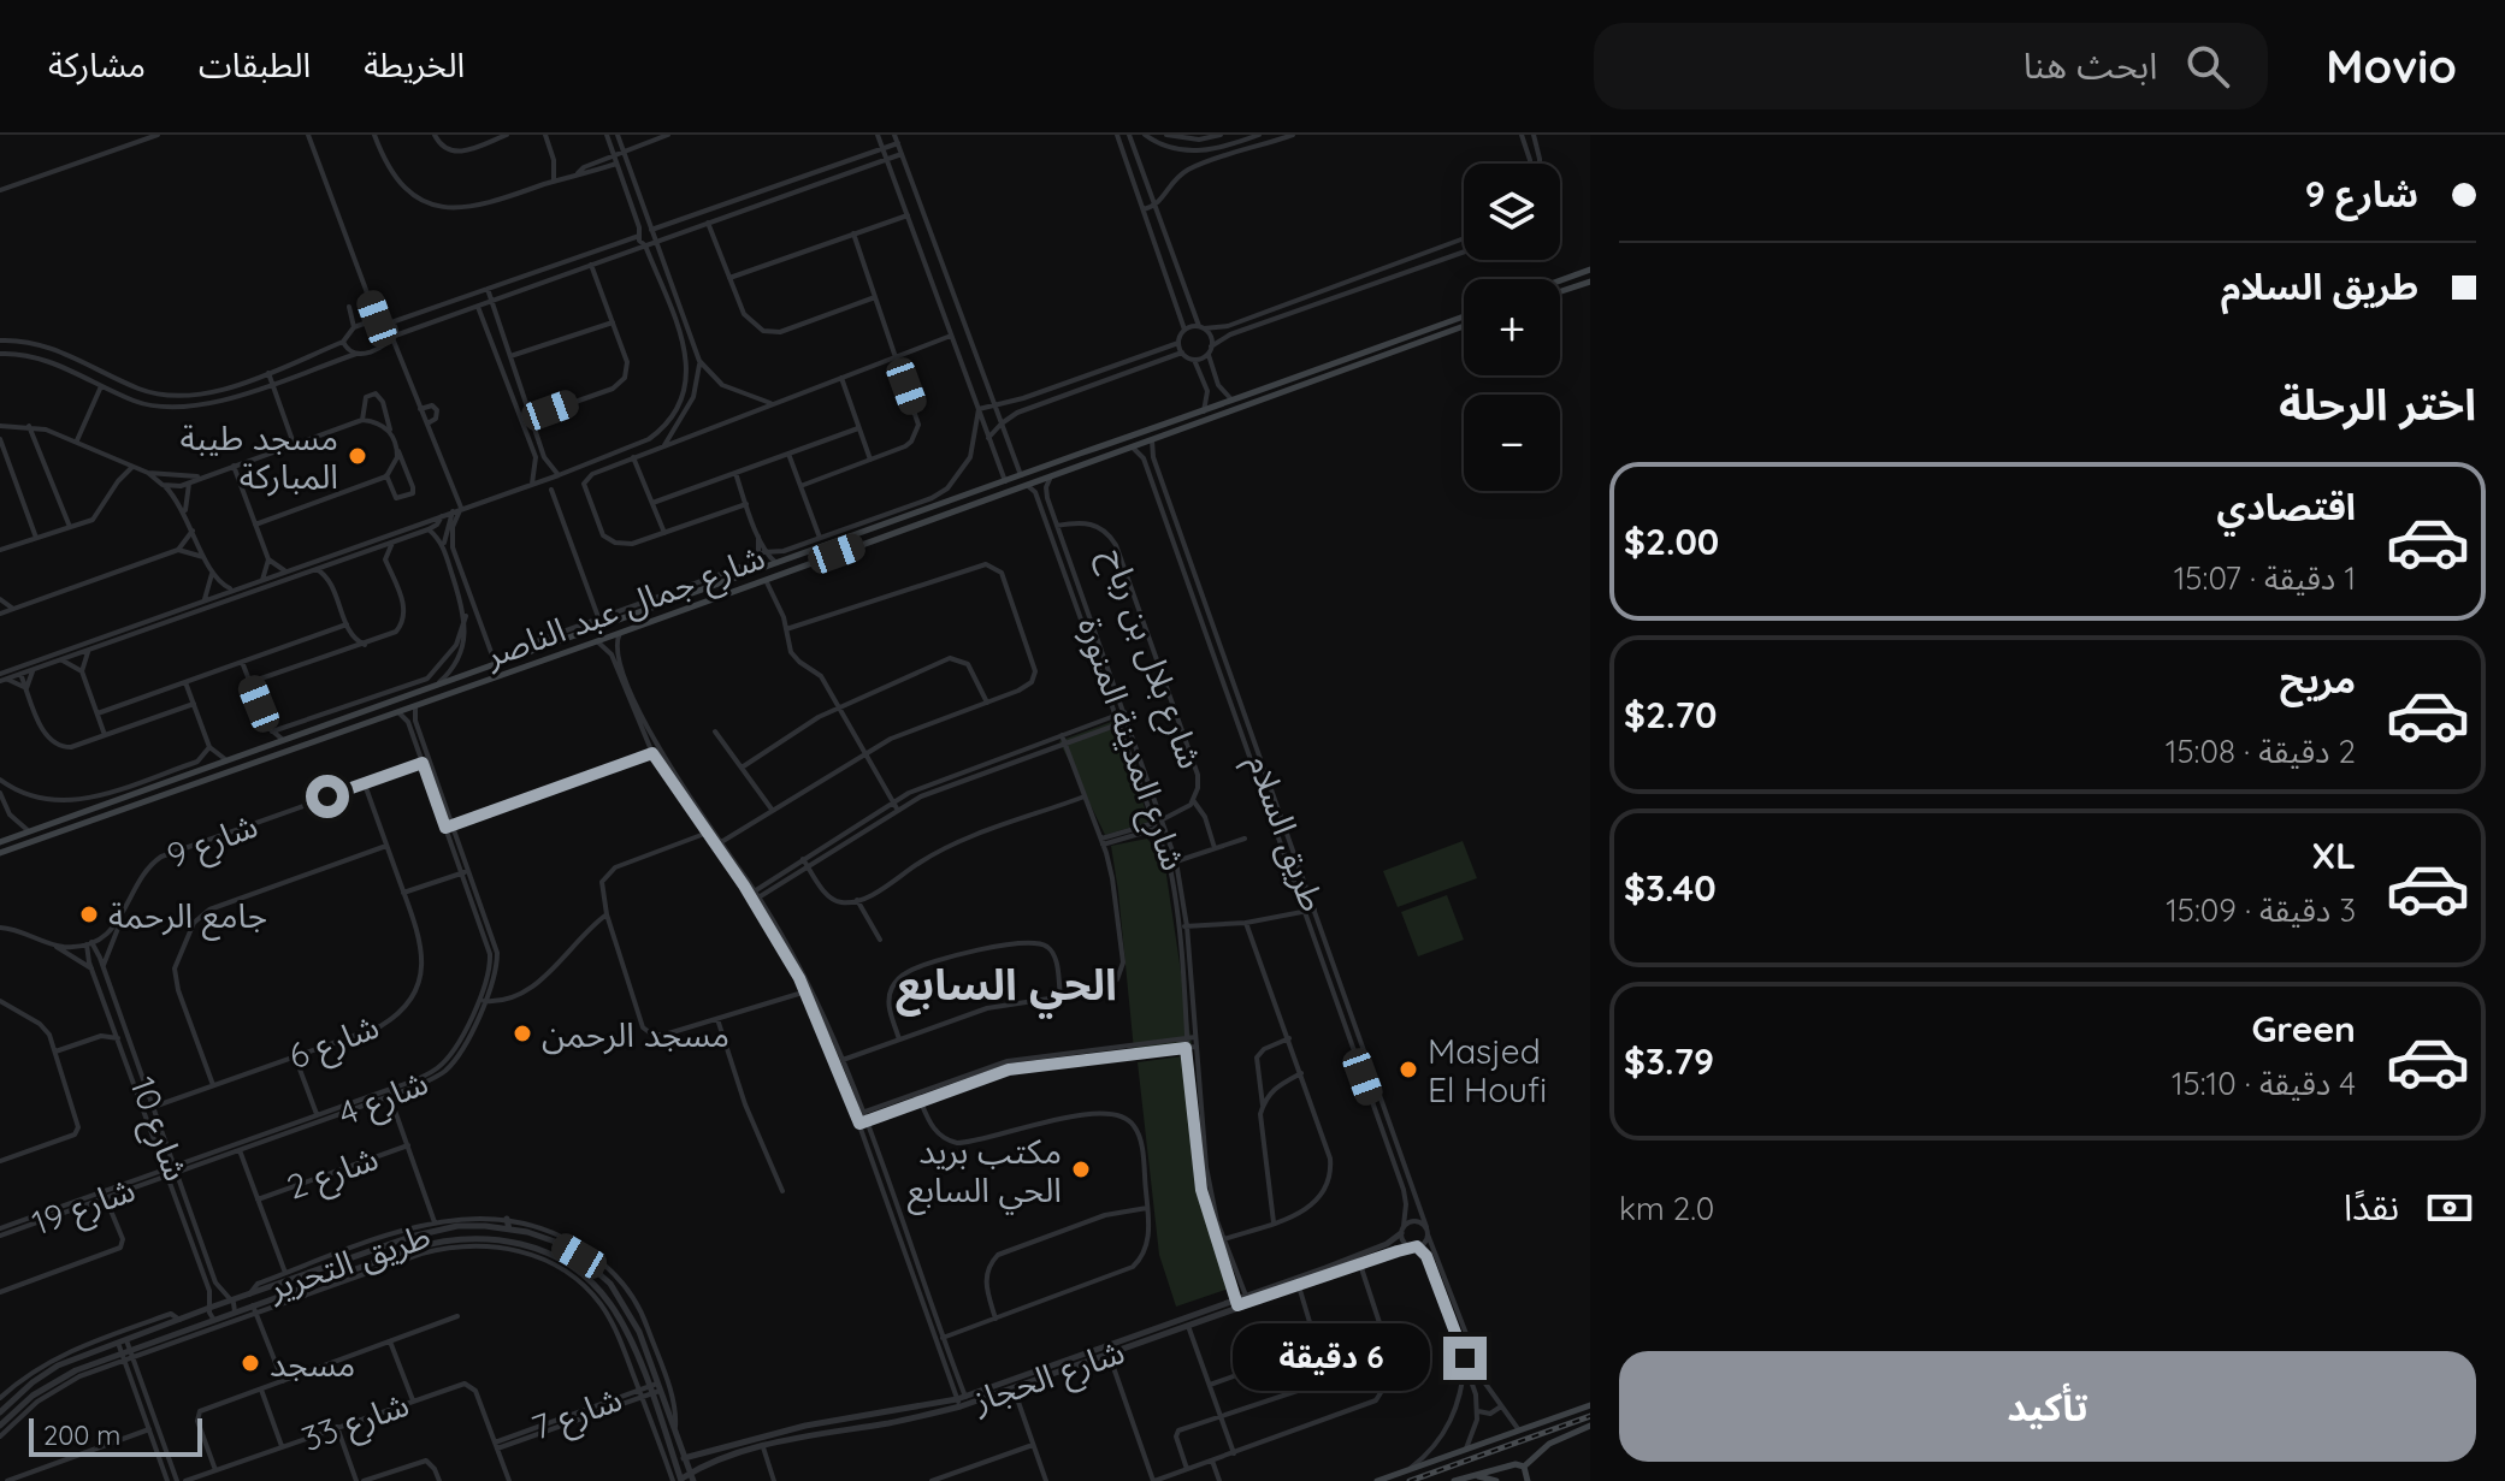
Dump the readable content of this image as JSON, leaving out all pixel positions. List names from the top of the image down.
{
  "streets": {
    "main road": ["شارع جمال عبد الناصر"],
    "street": [
      "شارع بلال بن رباح",
      "شارع المدينة المنورة",
      "طريق السلام",
      "شارع 9",
      "شارع 6",
      "شارع 4",
      "شارع 10",
      "شارع 2",
      "شارع 19",
      "طريق التحرير",
      "شارع الحجاز",
      "شارع 7",
      "شارع 33"
    ]
  },
  "crossings": [
    ["شارع جمال عبد الناصر", "شارع المدينة المنورة"],
    ["شارع جمال عبد الناصر", "طريق السلام"],
    ["شارع جمال عبد الناصر", "شارع 4"],
    ["شارع بلال بن رباح", "شارع المدينة المنورة"],
    ["شارع المدينة المنورة", "شارع الحجاز"],
    ["طريق السلام", "شارع الحجاز"],
    ["شارع 9", "شارع 6"],
    ["شارع 9", "شارع 4"],
    ["شارع 9", "شارع 10"],
    ["شارع 6", "شارع 10"],
    ["شارع 4", "شارع 10"],
    ["شارع 4", "شارع 19"],
    ["شارع 10", "شارع 19"],
    ["شارع 10", "طريق التحرير"],
    ["طريق التحرير", "شارع الحجاز"],
    ["طريق التحرير", "شارع 7"],
    ["شارع 7", "شارع 33"]
  ],
  "districts": ["الحي السابع"],
  "places": [
    "مسجد طيبة المباركة",
    "جامع الرحمة",
    "مسجد الرحمن",
    "Masjed El Houfi",
    "مكتب بريد الحي السابع",
    "مسجد"
  ],
  "scale_bar": "200 m",
  "page": {
    "header": "Movio",
    "search": "ابحث هنا",
    "nav": ["الخريطة", "الطبقات", "مشاركة"],
    "banner": ["شارع 9", "طريق السلام"],
    "map_buttons": ["+", "−"],
    "heading": "اختر الرحلة",
    "list": [
      {
        "name": "اقتصادي",
        "note": "1 دقيقة · 15:07",
        "value": "$2.00"
      },
      {
        "name": "مريح",
        "note": "2 دقيقة · 15:08",
        "value": "$2.70"
      },
      {
        "name": "XL",
        "note": "3 دقيقة · 15:09",
        "value": "$3.40"
      },
      {
        "name": "Green",
        "note": "4 دقيقة · 15:10",
        "value": "$3.79"
      }
    ],
    "pay": ["نقدًا", "2.0 km"],
    "bubble": "6 دقيقة",
    "buttons": "تأكيد",
    "scale": "200 m"
  }
}
